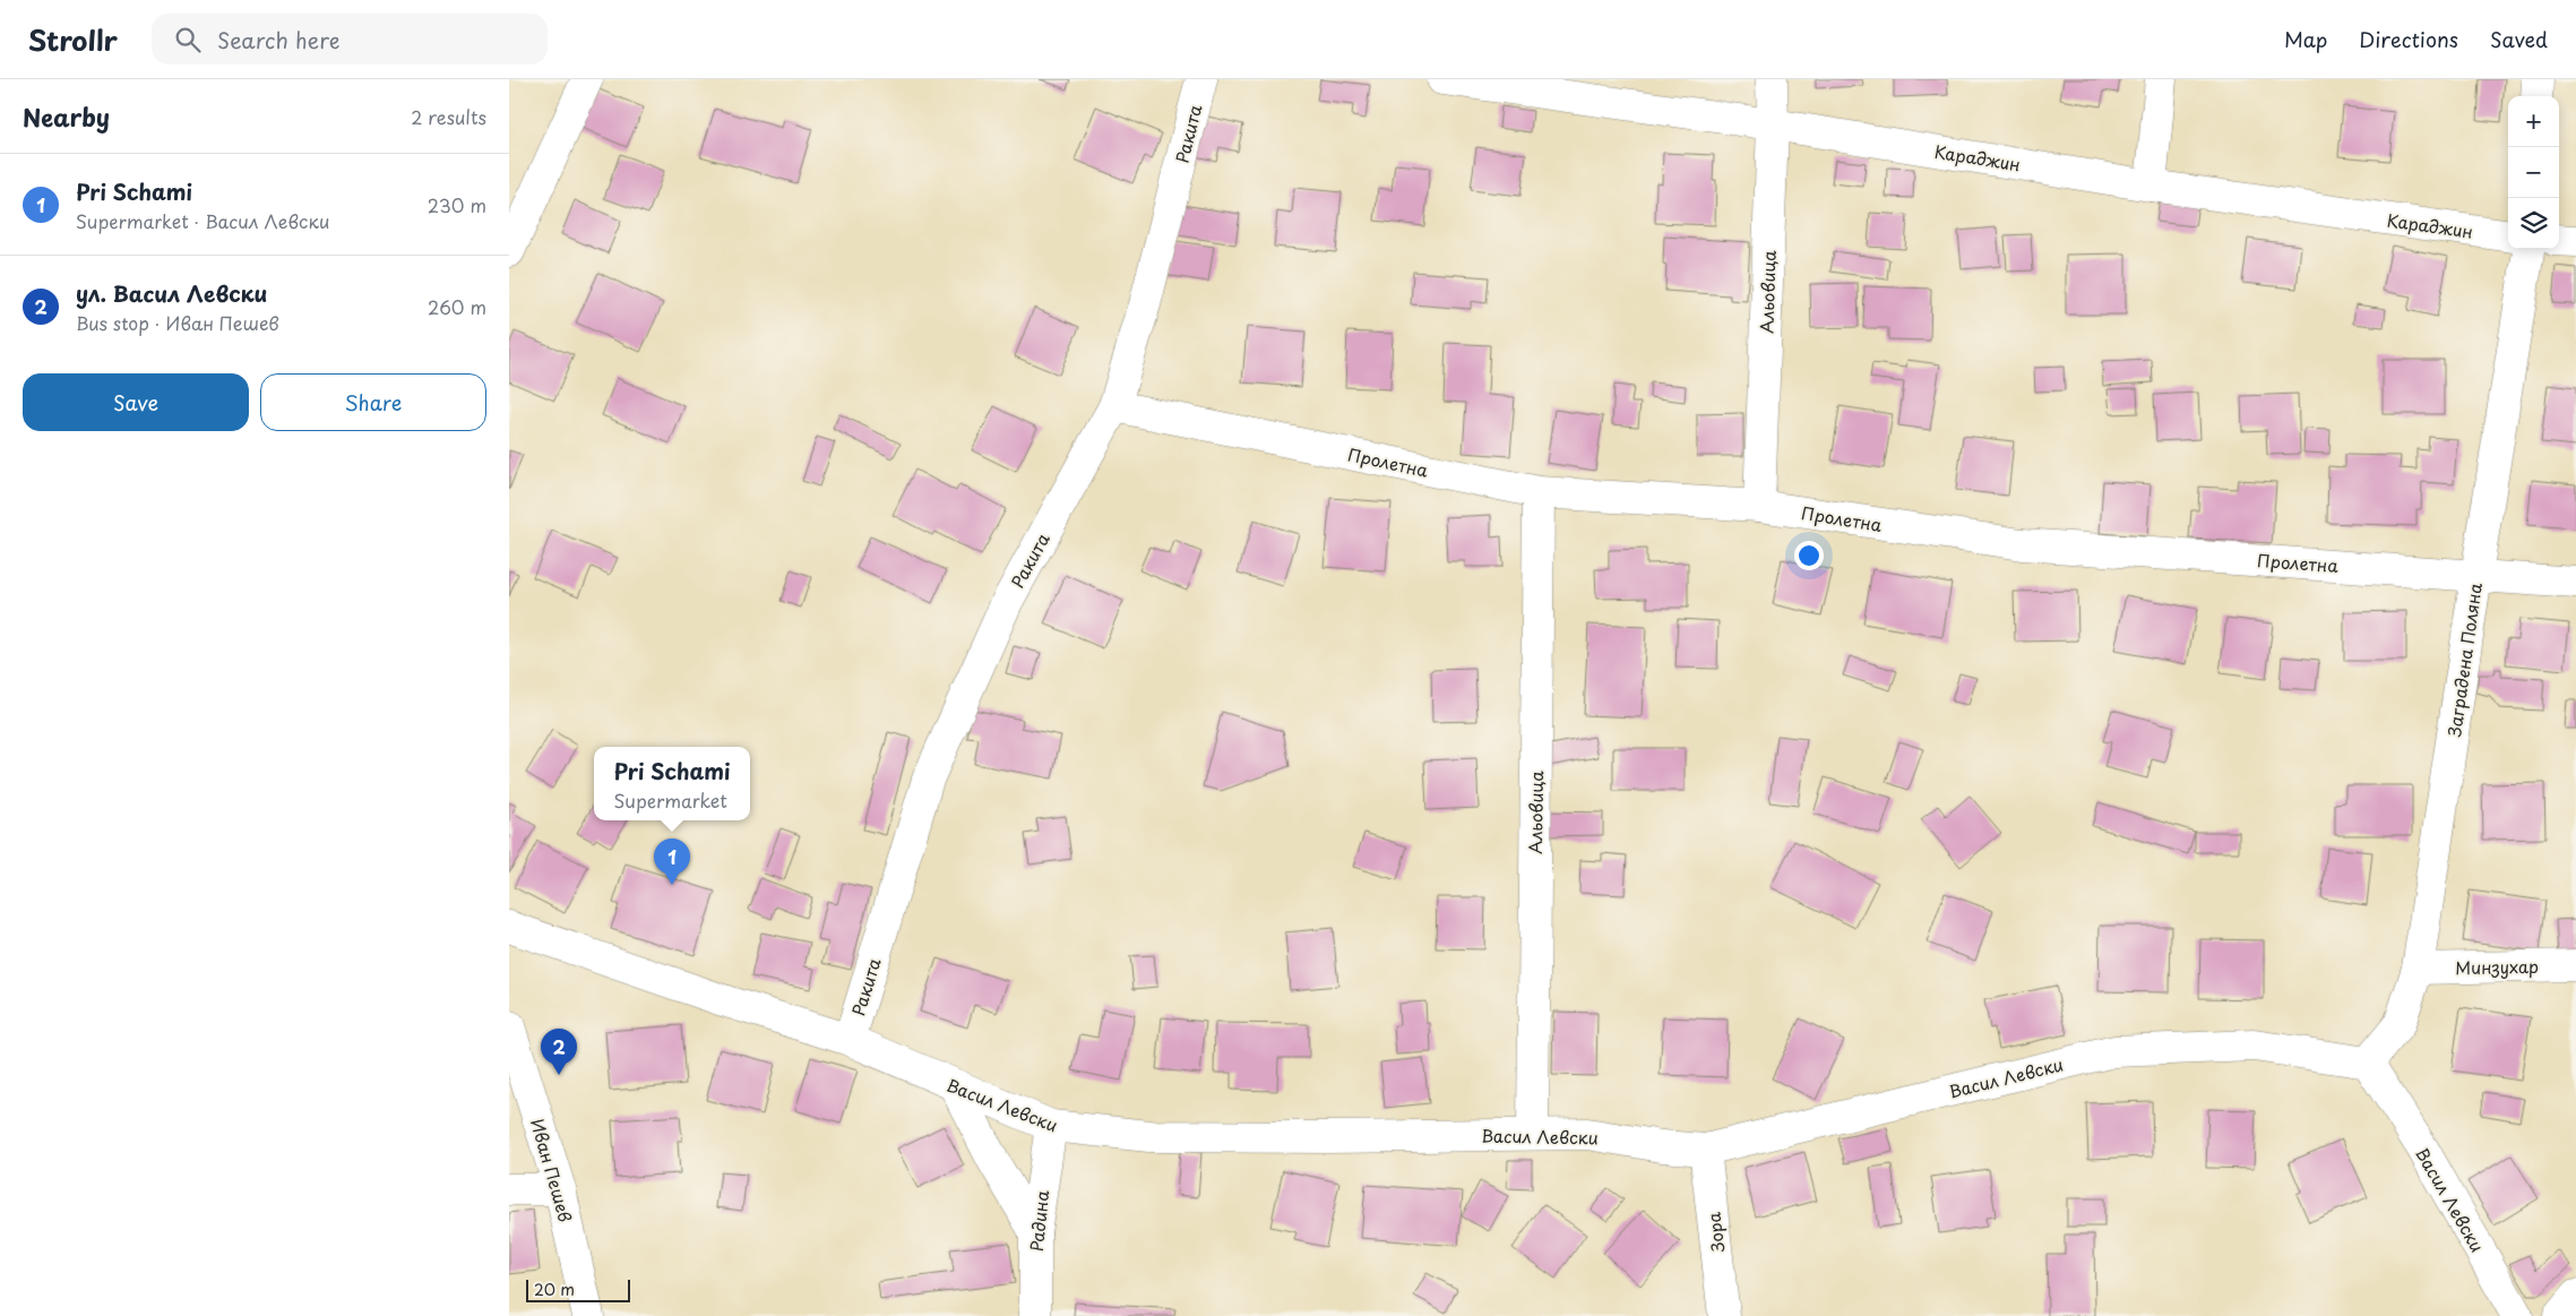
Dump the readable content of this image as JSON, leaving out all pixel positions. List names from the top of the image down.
{
  "streets": {
    "street": [
      "Ракита",
      "Караджин",
      "Альовица",
      "Пролетна",
      "Заградена Поляна",
      "Минзухар",
      "Васил Левски",
      "Иван Пешев",
      "Радина",
      "Зора"
    ]
  },
  "crossings": [
    ["Ракита", "Пролетна"],
    ["Ракита", "Васил Левски"],
    ["Караджин", "Альовица"],
    ["Альовица", "Пролетна"],
    ["Альовица", "Васил Левски"],
    ["Пролетна", "Заградена Поляна"],
    ["Заградена Поляна", "Минзухар"],
    ["Заградена Поляна", "Васил Левски"],
    ["Васил Левски", "Радина"],
    ["Васил Левски", "Зора"]
  ],
  "scale_bar": "20 m",
  "page": {
    "header": "Strollr",
    "search": "Search here",
    "nav": ["Map", "Directions", "Saved"],
    "heading": ["Nearby", "2 results"],
    "map_buttons": ["+", "−"],
    "list": [
      {
        "mark": "1",
        "name": "Pri Schami",
        "note": "Supermarket · Васил Левски",
        "value": "230 m"
      },
      {
        "mark": "2",
        "name": "ул. Васил Левски",
        "note": "Bus stop · Иван Пешев",
        "value": "260 m"
      }
    ],
    "buttons": ["Save", "Share"],
    "popup": ["Pri Schami", "Supermarket"],
    "pins": ["1", "2"],
    "scale": "20 m"
  }
}
